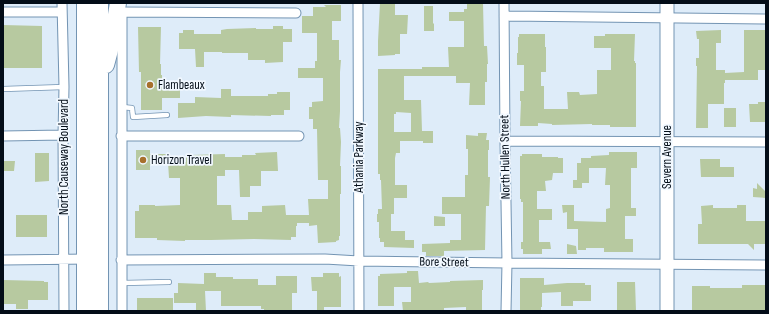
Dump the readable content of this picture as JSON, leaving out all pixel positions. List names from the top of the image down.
{
  "streets": {
    "highway": ["North Causeway Boulevard"],
    "street": [
      "Athania Parkway",
      "North Hullen Street",
      "Severn Avenue",
      "Bore Street"
    ]
  },
  "crossings": [
    ["Athania Parkway", "Bore Street"],
    ["North Hullen Street", "Bore Street"],
    ["Severn Avenue", "Bore Street"]
  ],
  "places": ["Flambeaux", "Horizon Travel"]
}
